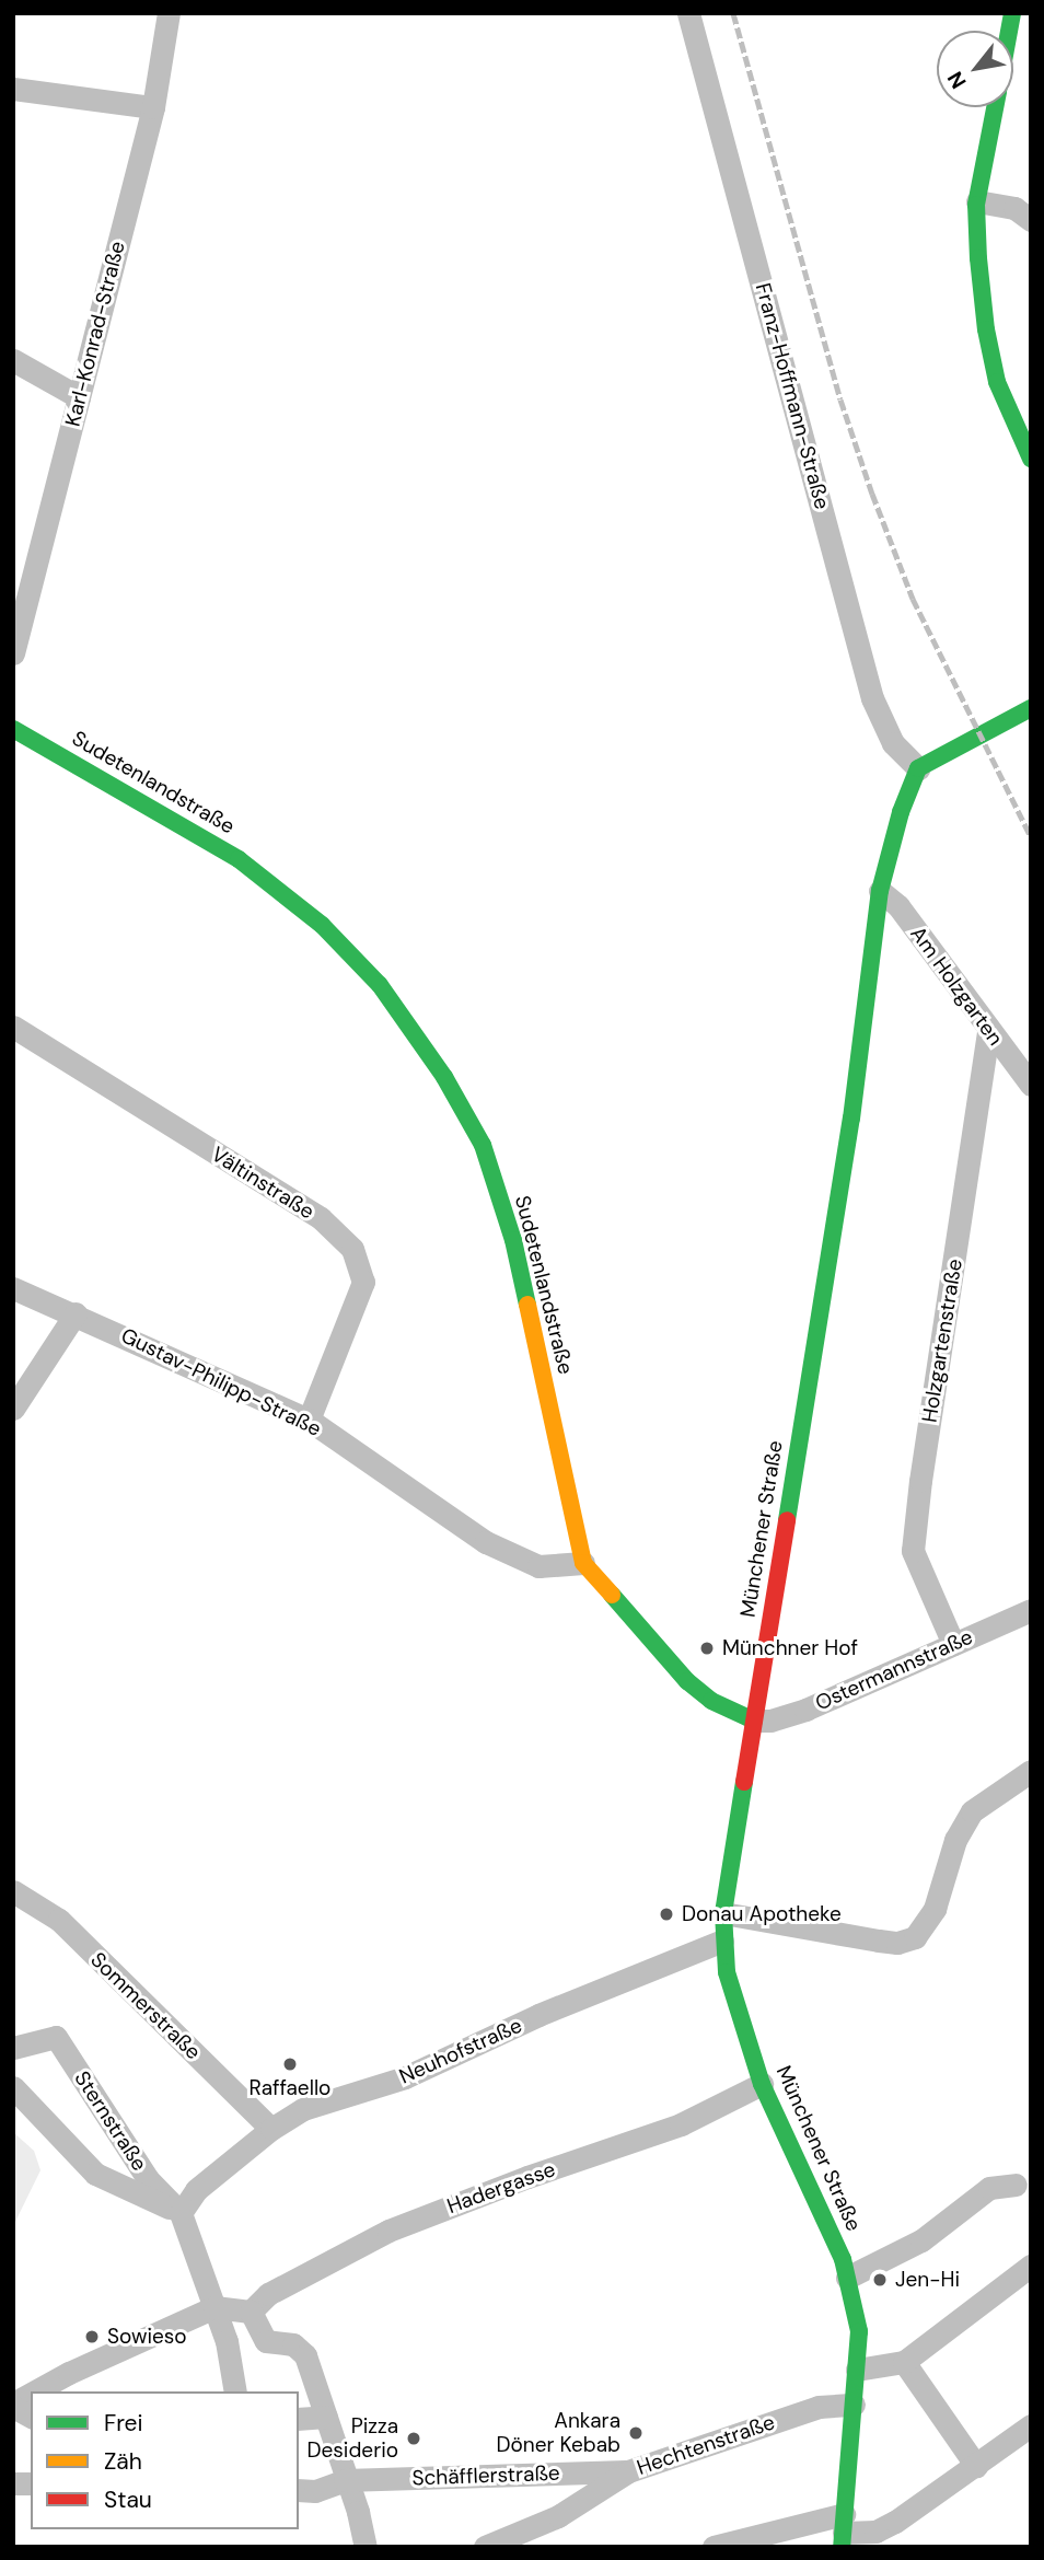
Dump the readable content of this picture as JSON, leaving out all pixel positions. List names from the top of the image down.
{
  "streets": {
    "main road": ["Sudetenlandstraße", "Münchener Straße"],
    "street": [
      "Karl-Konrad-Straße",
      "Franz-Hoffmann-Straße",
      "Am Holzgarten",
      "Vältinstraße",
      "Holzgartenstraße",
      "Gustav-Philipp-Straße",
      "Ostermannstraße",
      "Sommerstraße",
      "Neuhofstraße",
      "Sternstraße",
      "Hadergasse",
      "Hechtenstraße",
      "Schäfflerstraße"
    ]
  },
  "crossings": [
    ["Franz-Hoffmann-Straße", "Münchener Straße"],
    ["Sudetenlandstraße", "Gustav-Philipp-Straße"],
    ["Sudetenlandstraße", "Münchener Straße"],
    ["Sudetenlandstraße", "Ostermannstraße"],
    ["Am Holzgarten", "Holzgartenstraße"],
    ["Am Holzgarten", "Münchener Straße"],
    ["Vältinstraße", "Gustav-Philipp-Straße"],
    ["Holzgartenstraße", "Ostermannstraße"],
    ["Münchener Straße", "Ostermannstraße"],
    ["Münchener Straße", "Neuhofstraße"],
    ["Münchener Straße", "Hadergasse"],
    ["Münchener Straße", "Hechtenstraße"],
    ["Sommerstraße", "Neuhofstraße"],
    ["Neuhofstraße", "Sternstraße"],
    ["Hechtenstraße", "Schäfflerstraße"]
  ],
  "places": [
    "Münchner Hof",
    "Donau Apotheke",
    "Raffaello",
    "Jen-Hi",
    "Sowieso",
    "Ankara Döner Kebab",
    "Pizza Desiderio"
  ],
  "legend": ["Frei", "Zäh", "Stau"],
  "north": "bottom left"
}
